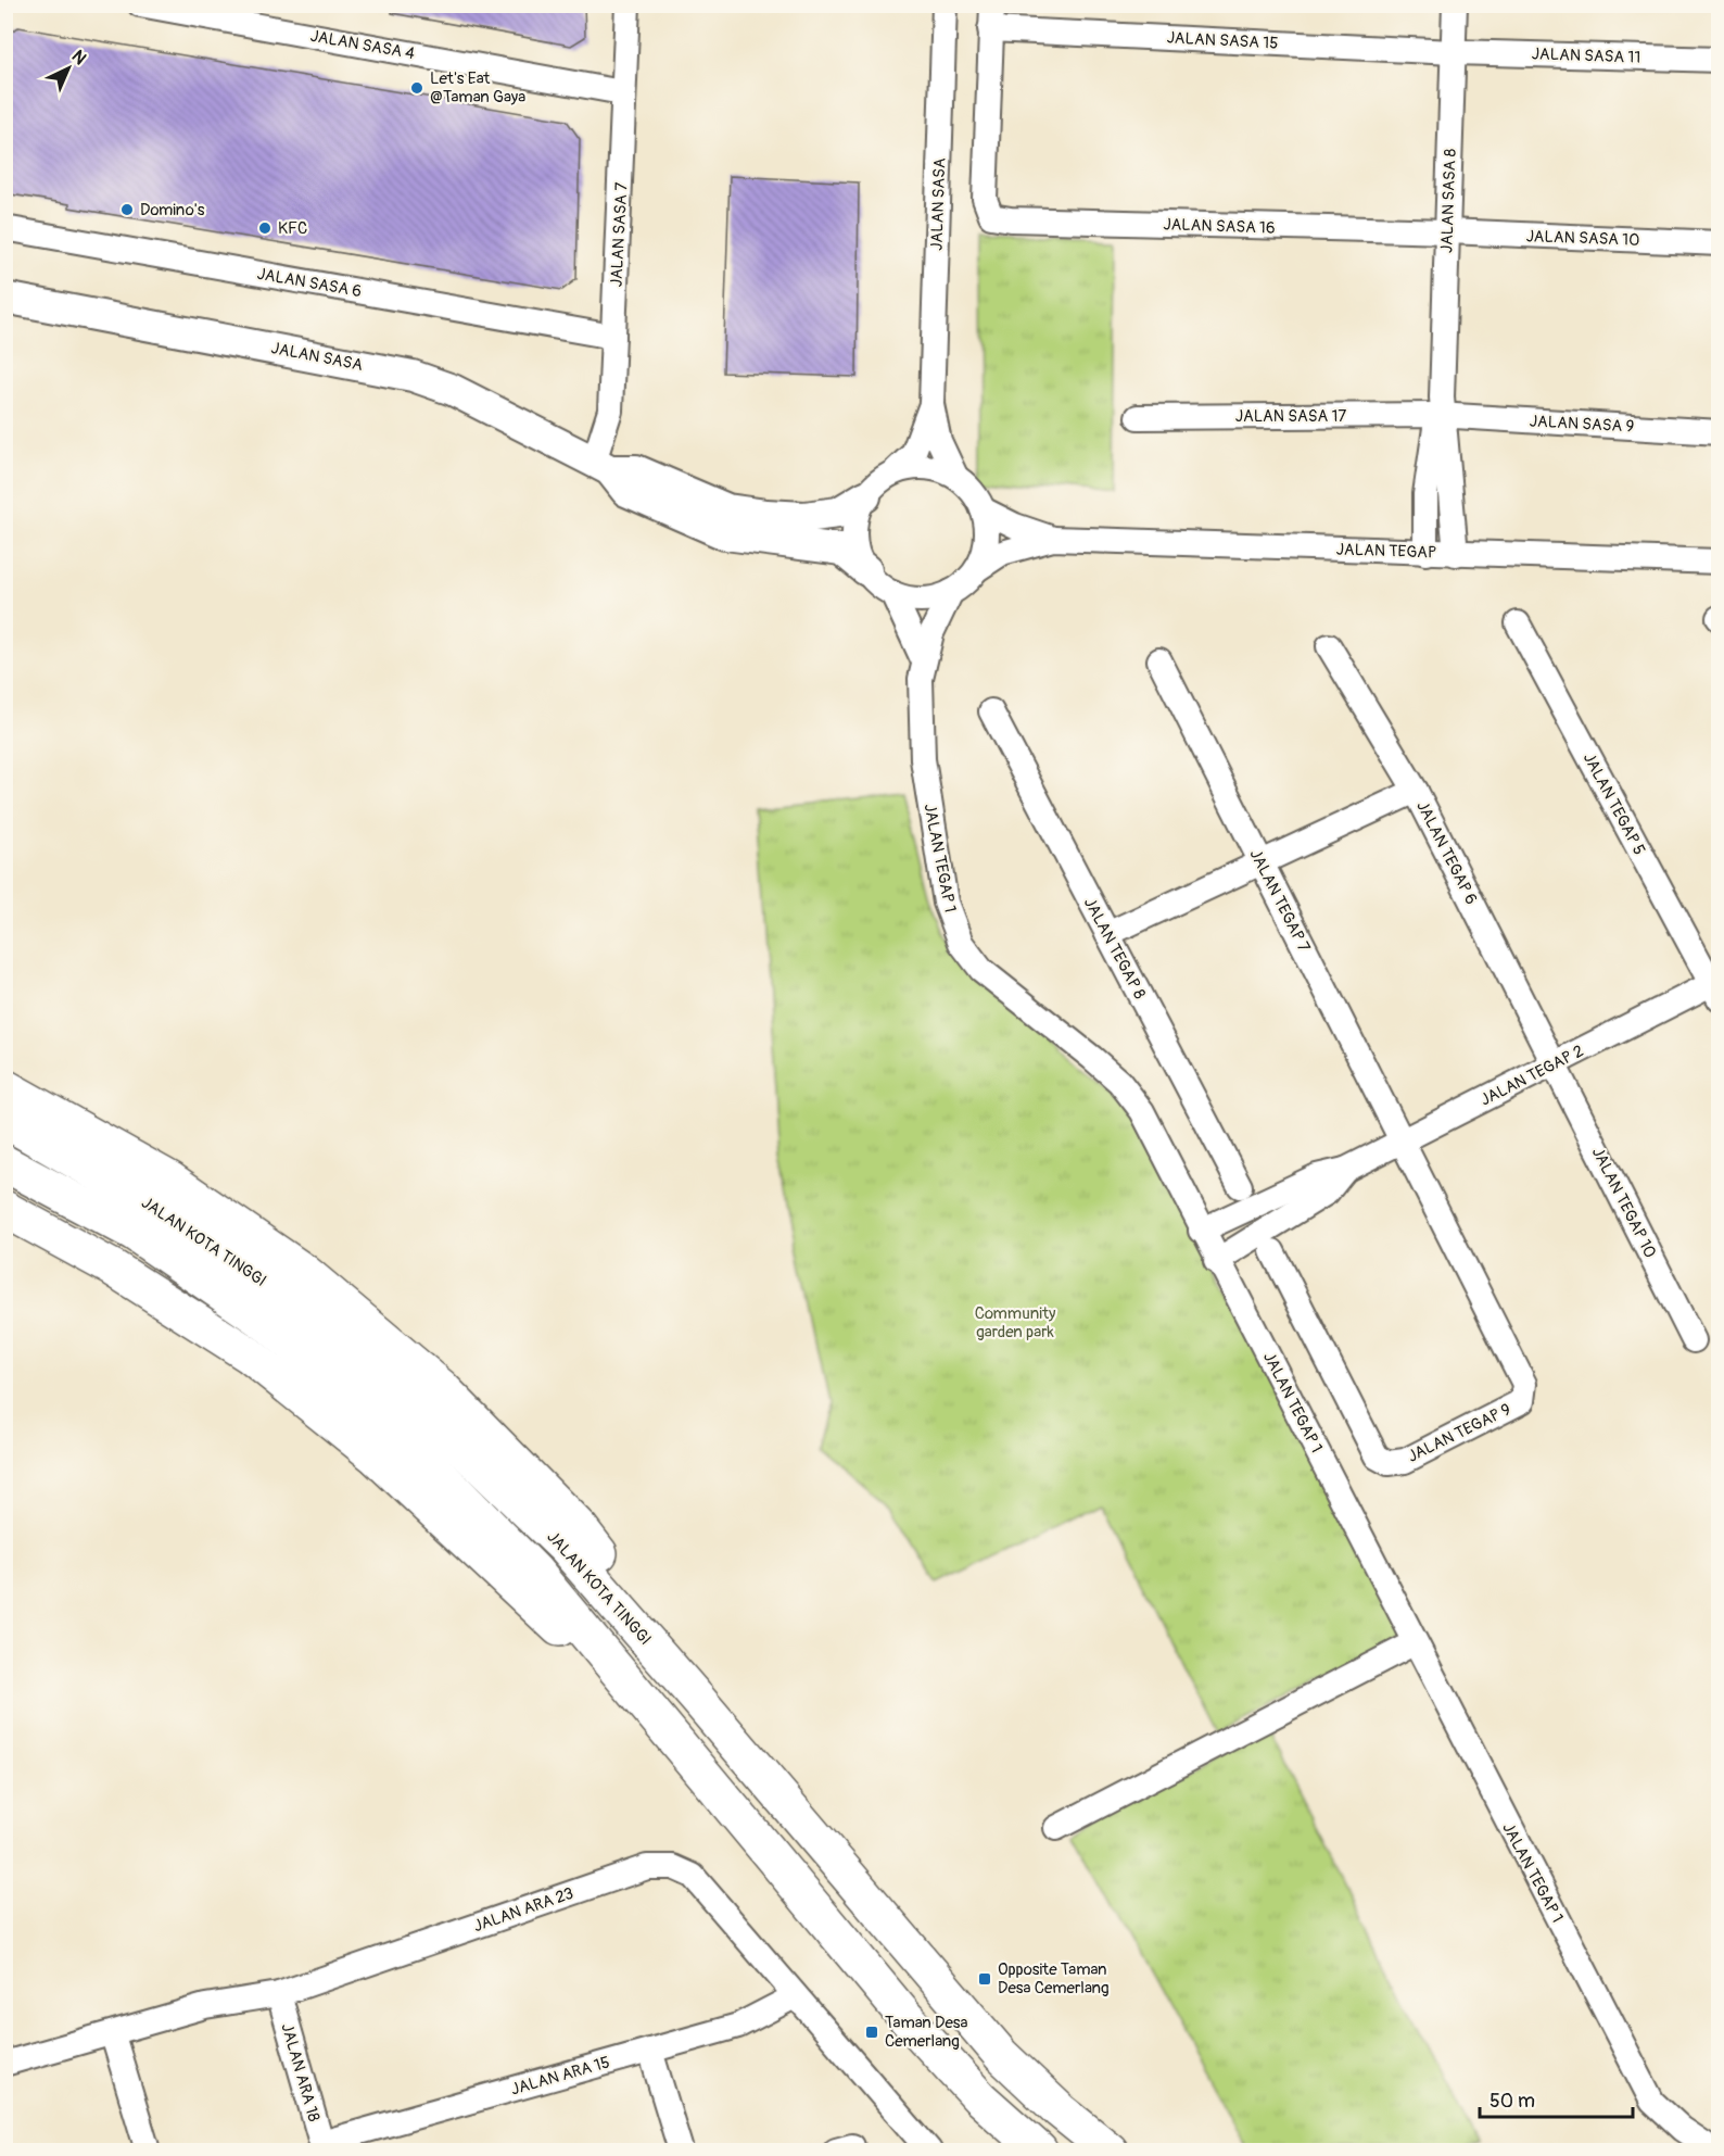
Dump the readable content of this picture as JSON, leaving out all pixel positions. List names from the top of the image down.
{
  "streets": {
    "highway": ["JALAN KOTA TINGGI"],
    "street": [
      "JALAN SASA 15",
      "JALAN SASA 4",
      "JALAN SASA 11",
      "JALAN SASA 8",
      "JALAN SASA",
      "JALAN SASA 16",
      "JALAN SASA 7",
      "JALAN SASA 10",
      "JALAN SASA 6",
      "JALAN SASA 17",
      "JALAN SASA 9",
      "JALAN TEGAP",
      "JALAN TEGAP 5",
      "JALAN TEGAP 6",
      "JALAN TEGAP 1",
      "JALAN TEGAP 7",
      "JALAN TEGAP 8",
      "JALAN TEGAP 2",
      "JALAN TEGAP 10",
      "JALAN TEGAP 9",
      "JALAN ARA 23",
      "JALAN ARA 18",
      "JALAN ARA 15"
    ]
  },
  "crossings": [
    ["JALAN SASA 15", "JALAN SASA 11"],
    ["JALAN SASA 15", "JALAN SASA 8"],
    ["JALAN SASA 15", "JALAN SASA 16"],
    ["JALAN SASA 4", "JALAN SASA 7"],
    ["JALAN SASA 11", "JALAN SASA 8"],
    ["JALAN SASA 8", "JALAN SASA 16"],
    ["JALAN SASA 8", "JALAN SASA 10"],
    ["JALAN SASA 8", "JALAN SASA 17"],
    ["JALAN SASA 8", "JALAN SASA 9"],
    ["JALAN SASA 8", "JALAN TEGAP"],
    ["JALAN SASA", "JALAN SASA 7"],
    ["JALAN SASA", "JALAN TEGAP"],
    ["JALAN SASA", "JALAN TEGAP 1"],
    ["JALAN SASA 16", "JALAN SASA 10"],
    ["JALAN SASA 7", "JALAN SASA 6"],
    ["JALAN SASA 17", "JALAN SASA 9"],
    ["JALAN TEGAP", "JALAN TEGAP 1"],
    ["JALAN TEGAP 5", "JALAN TEGAP 2"],
    ["JALAN TEGAP 6", "JALAN TEGAP 2"],
    ["JALAN TEGAP 6", "JALAN TEGAP 10"],
    ["JALAN TEGAP 1", "JALAN TEGAP 2"],
    ["JALAN TEGAP 7", "JALAN TEGAP 2"],
    ["JALAN TEGAP 7", "JALAN TEGAP 9"],
    ["JALAN TEGAP 2", "JALAN TEGAP 10"],
    ["JALAN TEGAP 2", "JALAN TEGAP 9"],
    ["JALAN ARA 23", "JALAN ARA 18"],
    ["JALAN ARA 23", "JALAN ARA 15"],
    ["JALAN ARA 18", "JALAN ARA 15"]
  ],
  "parks": ["Community garden park"],
  "places": {
    "other": ["Let's Eat @Taman Gaya", "Domino's", "KFC"],
    "transit": ["Opposite Taman Desa Cemerlang", "Taman Desa Cemerlang"]
  },
  "scale_bar": "50 m",
  "north": "top right"
}
